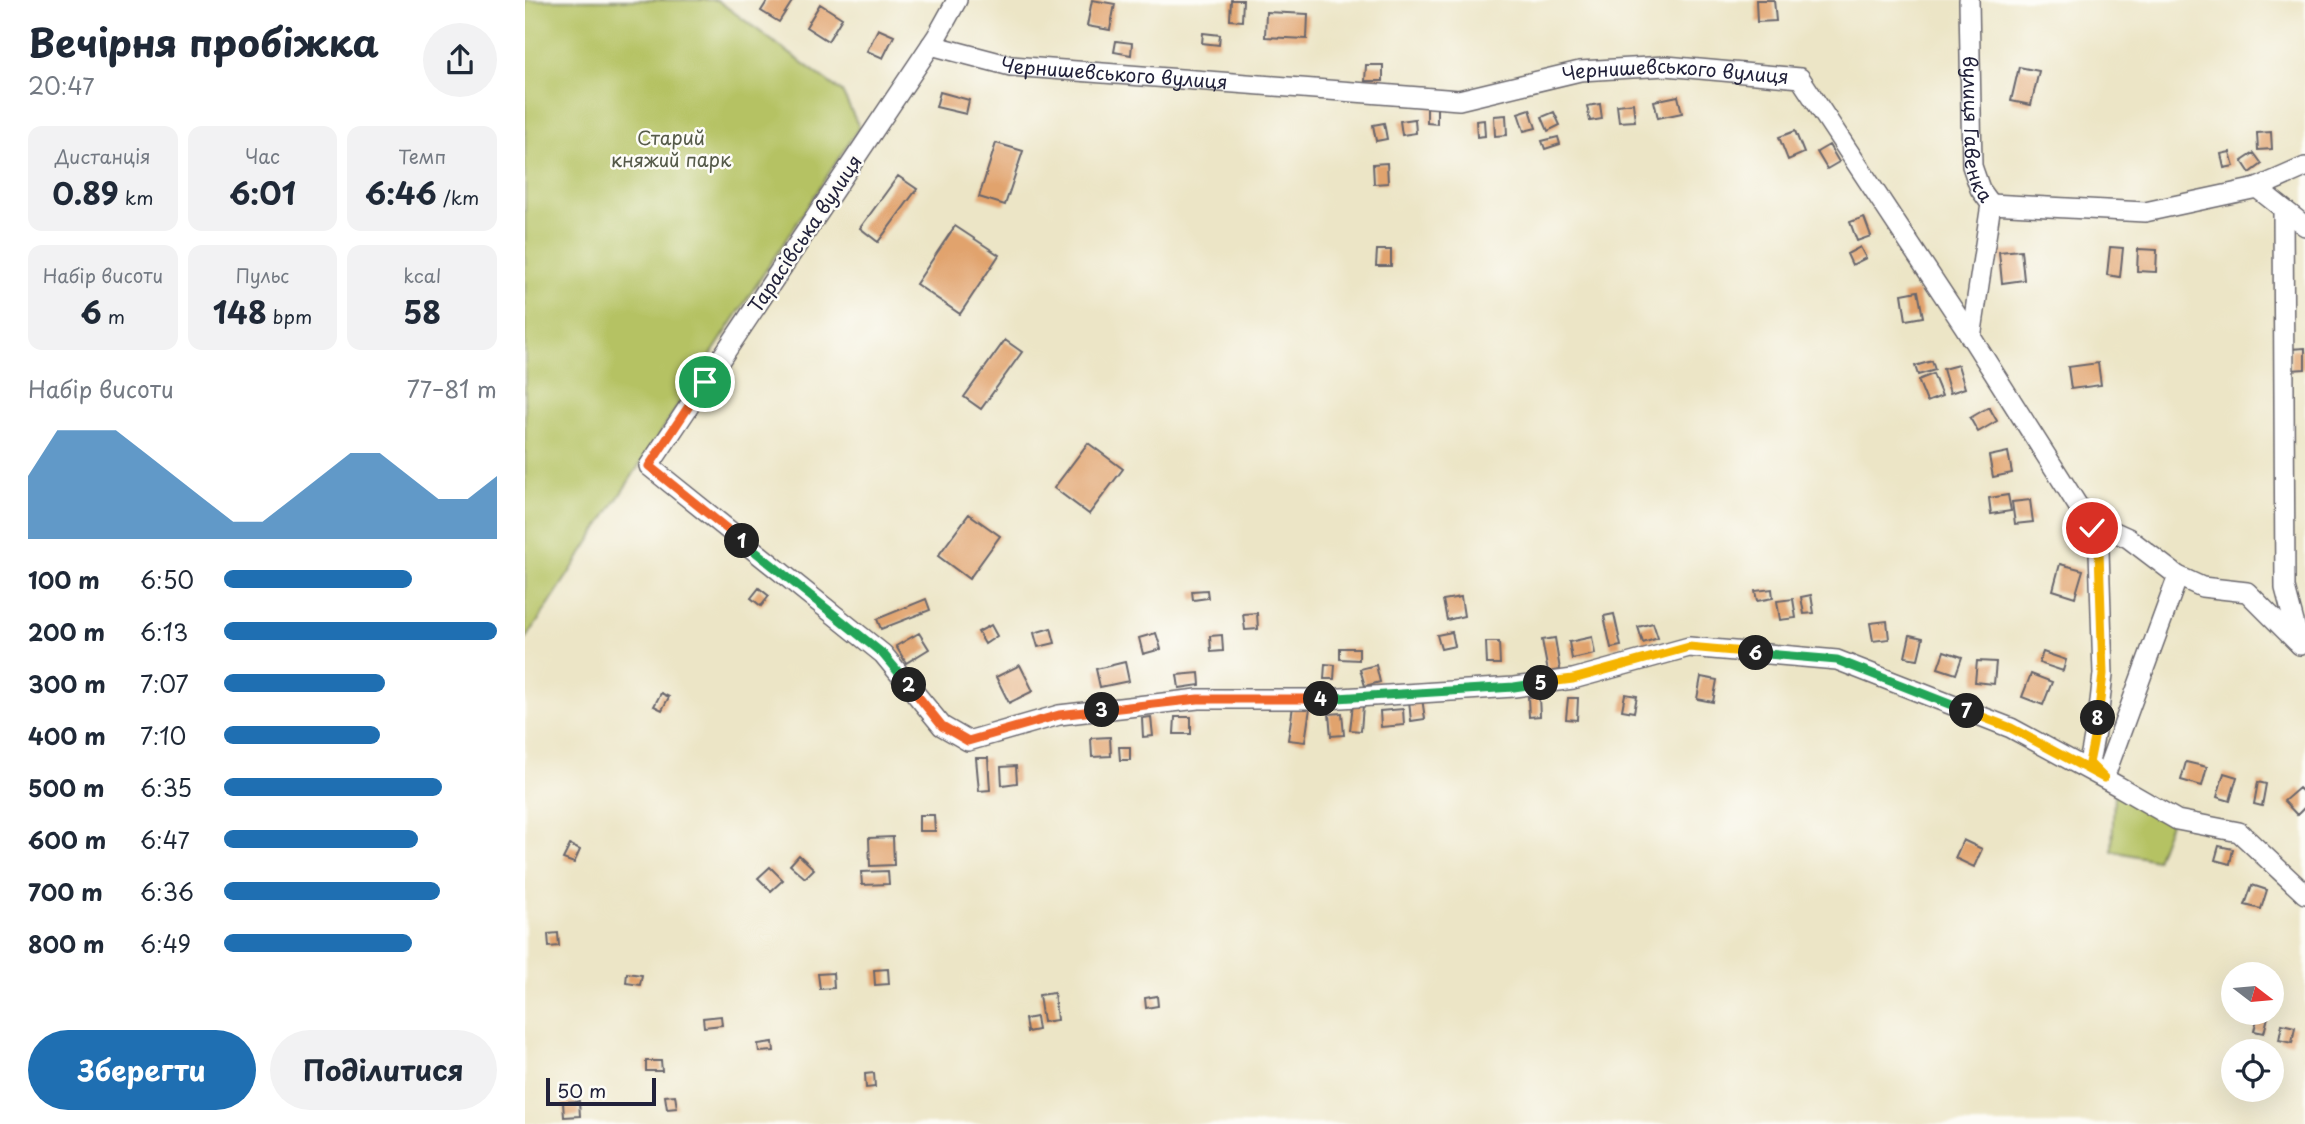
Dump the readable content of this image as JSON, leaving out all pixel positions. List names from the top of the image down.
{
  "streets": {
    "street": ["Чернишевського вулиця", "вулиця Гавенка", "Тарасівська вулиця"]
  },
  "crossings": [
    ["Чернишевського вулиця", "вулиця Гавенка"],
    ["Чернишевського вулиця", "Тарасівська вулиця"]
  ],
  "parks": ["Старий княжий парк"],
  "scale_bar": "50 m",
  "north": "right",
  "page": {
    "heading": ["Вечірня пробіжка", "20:47"],
    "stats": [
      ["Дистанція", "0.89 km"],
      ["Час", "6:01"],
      ["Темп", "6:46 /km"],
      ["Набір висоти", "6 m"],
      ["Пульс", "148 bpm"],
      ["kcal", "58"]
    ],
    "chart": ["Набір висоти", "77–81 m"],
    "pins": [
      "1",
      "6",
      "5",
      "2",
      "4",
      "3",
      "7",
      "8"
    ],
    "list": [
      {
        "name": "100 m",
        "note": "6:50"
      },
      {
        "name": "200 m",
        "note": "6:13"
      },
      {
        "name": "300 m",
        "note": "7:07"
      },
      {
        "name": "400 m",
        "note": "7:10"
      },
      {
        "name": "500 m",
        "note": "6:35"
      },
      {
        "name": "600 m",
        "note": "6:47"
      },
      {
        "name": "700 m",
        "note": "6:36"
      },
      {
        "name": "800 m",
        "note": "6:49"
      }
    ],
    "buttons": ["Зберегти", "Поділитися"],
    "scale": "50 m"
  }
}
